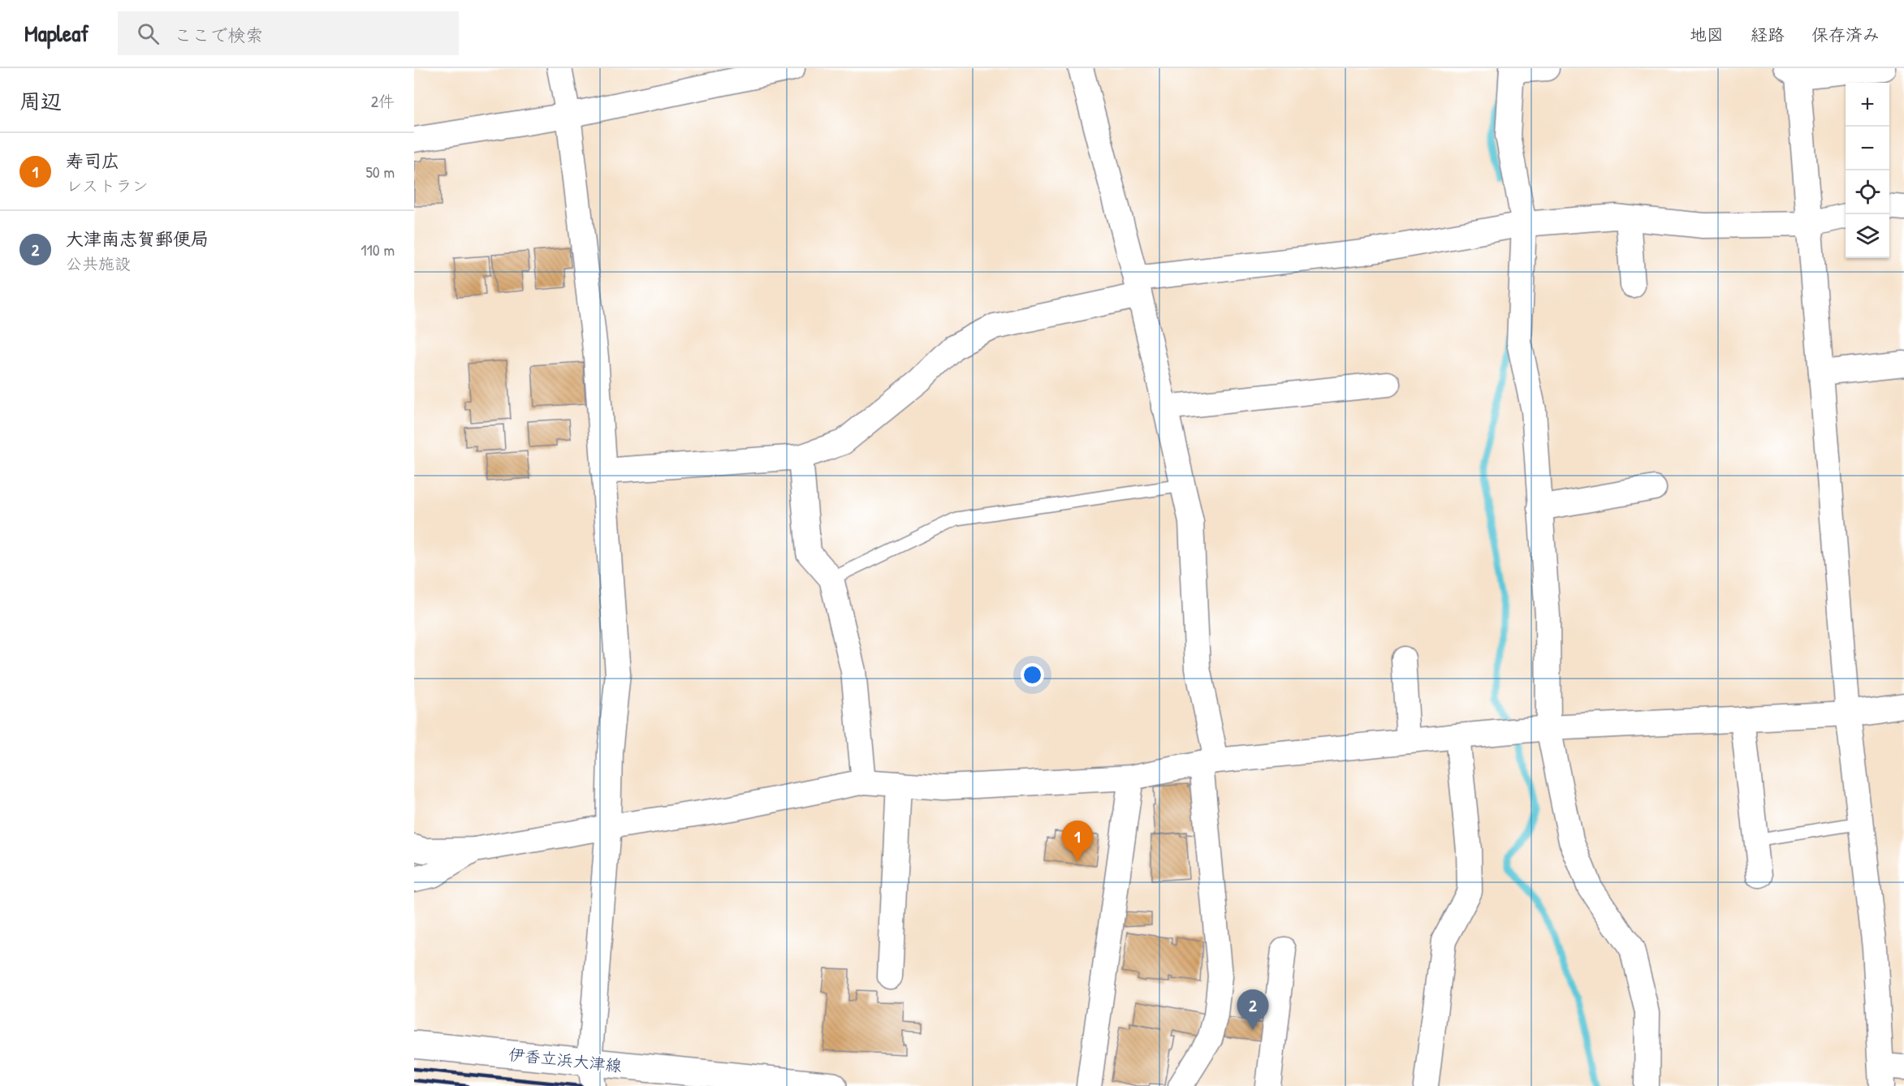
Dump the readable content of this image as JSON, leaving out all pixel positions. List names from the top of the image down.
{
  "streets": {
    "main road": ["伊香立浜大津線"]
  },
  "page": {
    "header": "Mapleaf",
    "search": "ここで検索",
    "nav": ["地図", "経路", "保存済み"],
    "heading": ["周辺", "2件"],
    "map_buttons": ["+", "−"],
    "list": [
      {
        "mark": "1",
        "name": "寿司広",
        "note": "レストラン",
        "value": "50 m"
      },
      {
        "mark": "2",
        "name": "大津南志賀郵便局",
        "note": "公共施設",
        "value": "110 m"
      }
    ],
    "pins": ["1", "2"]
  }
}
